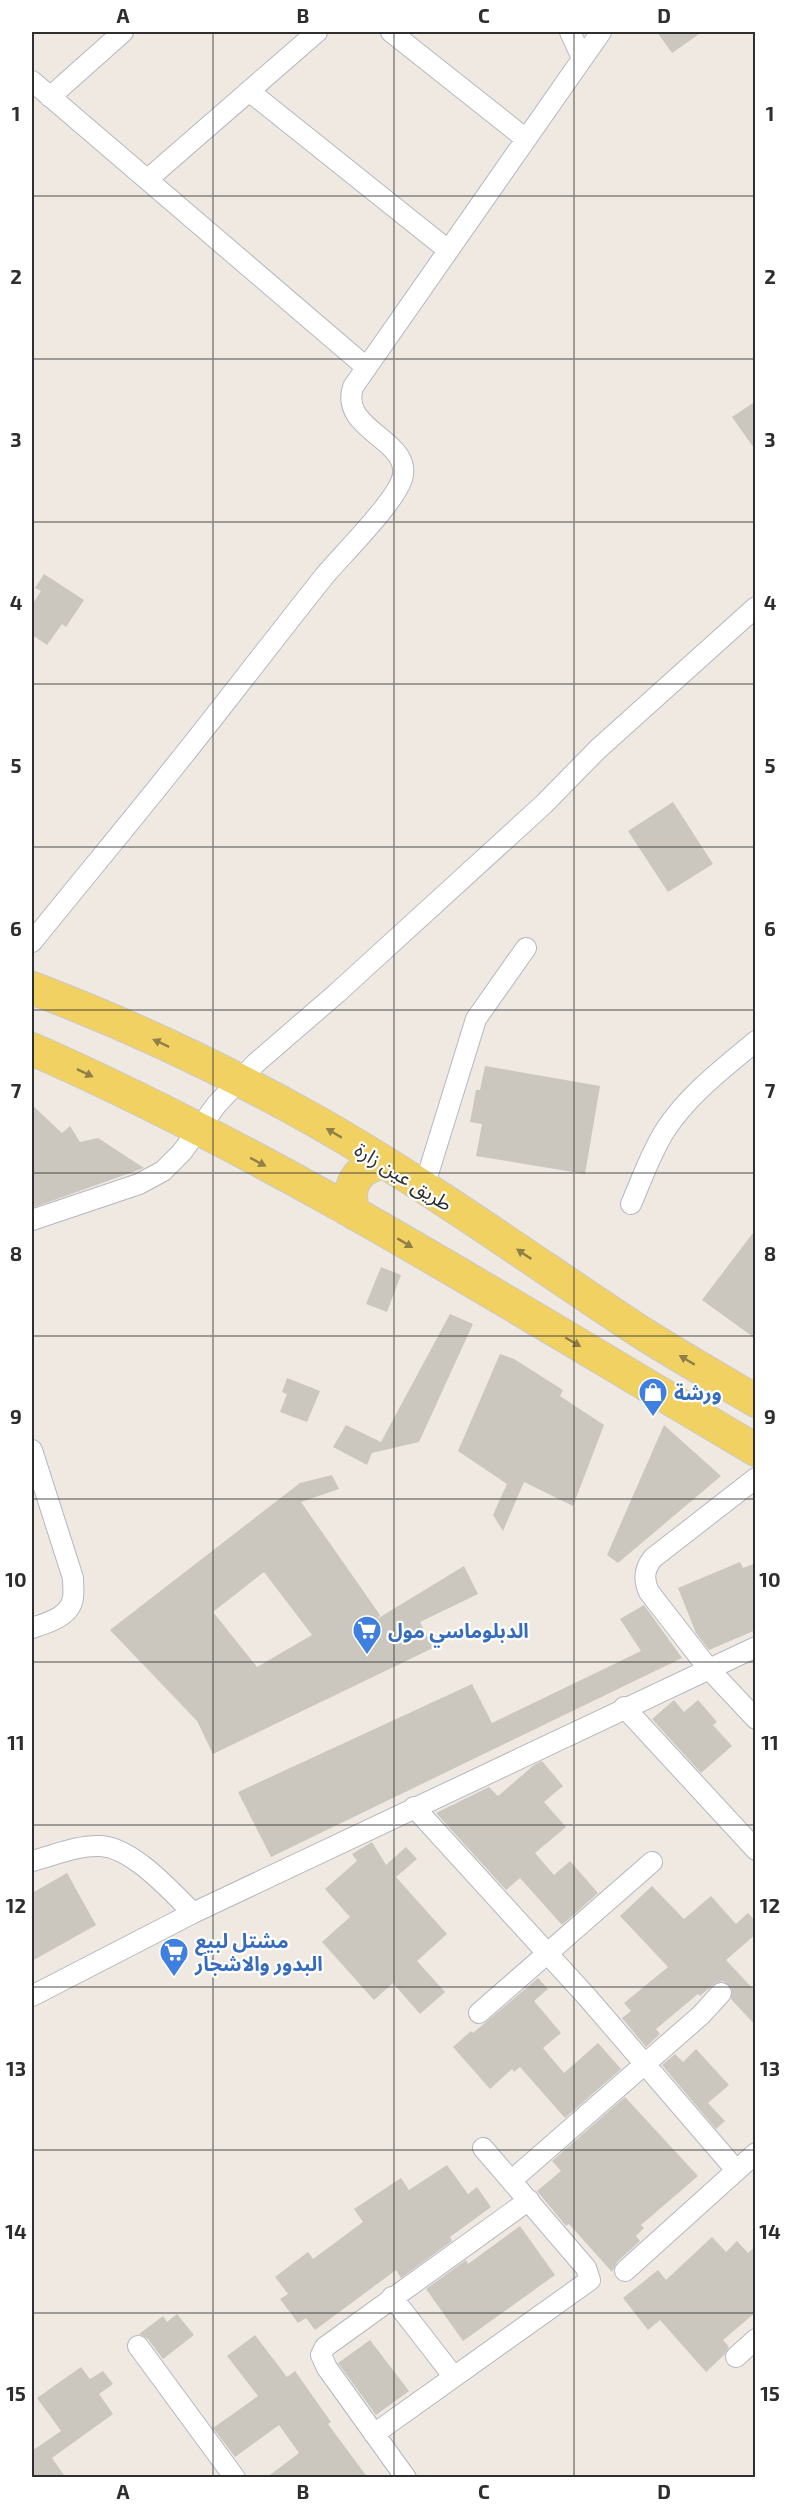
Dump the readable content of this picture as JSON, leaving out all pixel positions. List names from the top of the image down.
{
  "streets": {
    "main road": ["طريق عين زارة"]
  },
  "places": {
    "shop": ["ورشة"],
    "supermarket": ["الدبلوماسي مول", "مشتل لبيع البدور والاشجار"]
  },
  "grid": {
    "columns": [
      "A",
      "B",
      "C",
      "D"
    ],
    "rows": [
      "1",
      "2",
      "3",
      "4",
      "5",
      "6",
      "7",
      "8",
      "9",
      "10",
      "11",
      "12",
      "13",
      "14",
      "15"
    ]
  }
}
